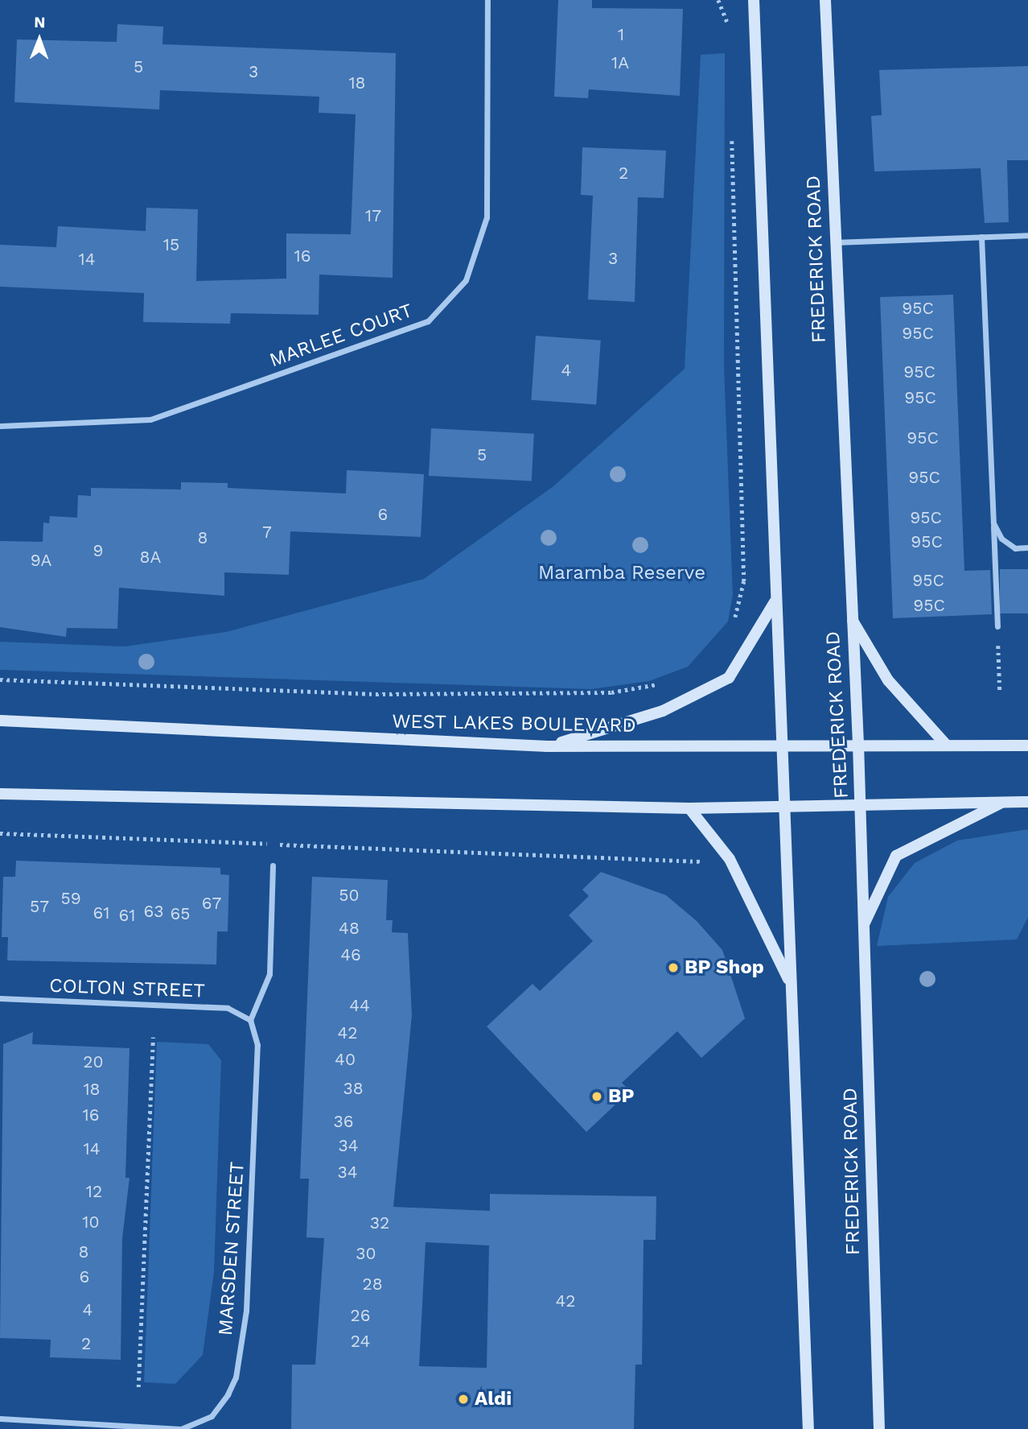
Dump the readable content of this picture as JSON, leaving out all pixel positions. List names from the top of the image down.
{
  "streets": {
    "main road": ["FREDERICK ROAD", "WEST LAKES BOULEVARD"],
    "street": ["MARLEE COURT", "COLTON STREET", "MARSDEN STREET"]
  },
  "crossings": [
    ["FREDERICK ROAD", "WEST LAKES BOULEVARD"],
    ["COLTON STREET", "MARSDEN STREET"]
  ],
  "parks": ["Maramba Reserve"],
  "places": ["BP Shop", "BP", "Aldi"],
  "house_numbers": [
    "1",
    "1A",
    "5",
    "3",
    "18",
    "2",
    "17",
    "15",
    "16",
    "3",
    "14",
    "95C",
    "95C",
    "4",
    "95C",
    "95C",
    "95C",
    "5",
    "95C",
    "6",
    "95C",
    "7",
    "8",
    "95C",
    "9",
    "8A",
    "9A",
    "95C",
    "95C",
    "50",
    "59",
    "67",
    "57",
    "63",
    "61",
    "65",
    "61",
    "48",
    "46",
    "44",
    "42",
    "40",
    "20",
    "38",
    "18",
    "16",
    "36",
    "34",
    "14",
    "34",
    "12",
    "10",
    "32",
    "8",
    "30",
    "6",
    "28",
    "42",
    "4",
    "26",
    "24",
    "2"
  ],
  "north": "top"
}
